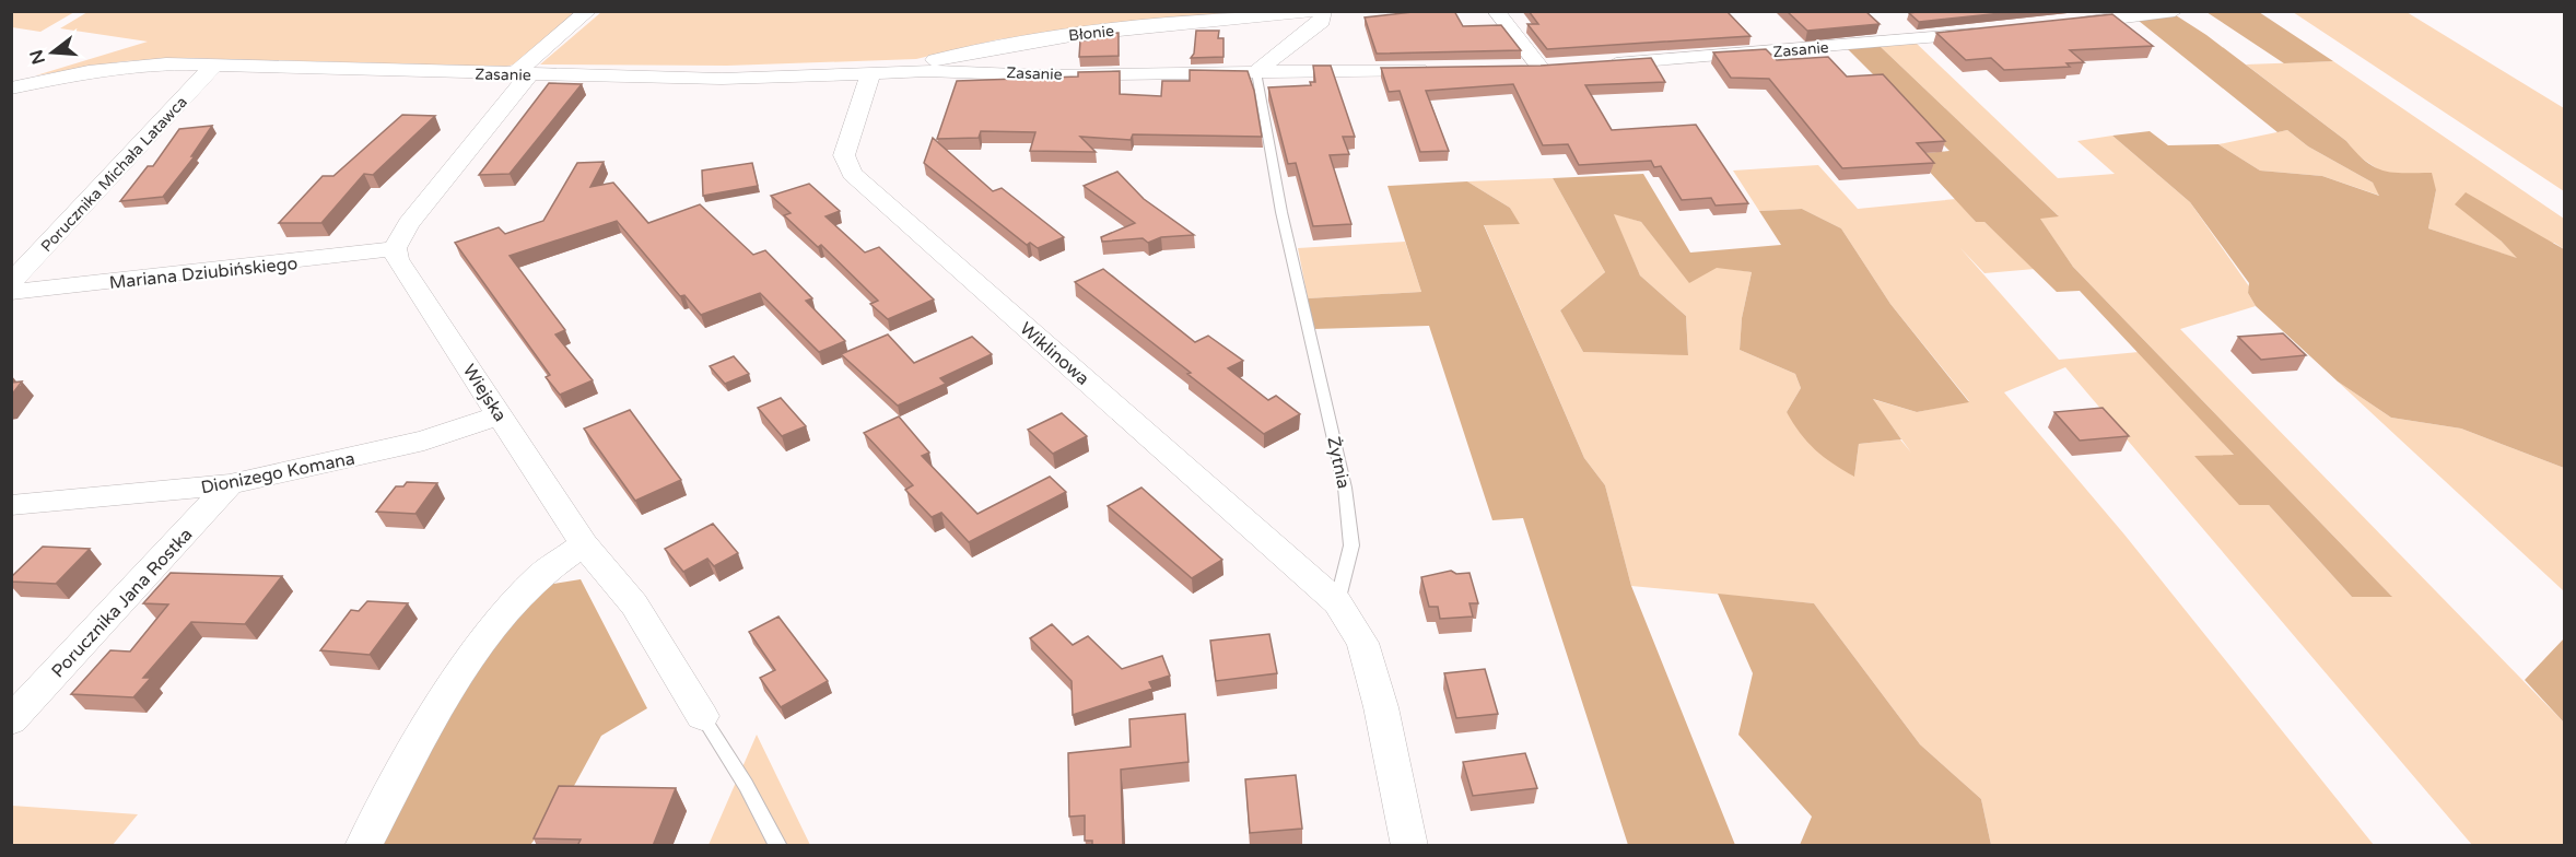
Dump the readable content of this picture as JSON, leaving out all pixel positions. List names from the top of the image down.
{
  "streets": {
    "street": [
      "Błonie",
      "Zasanie",
      "Porucznika Michała Latawca",
      "Mariana Dziubińskiego",
      "Wiklinowa",
      "Wiejska",
      "Dionizego Komana",
      "Porucznika Jana Rostka"
    ],
    "lane": ["Żytnia"]
  },
  "crossings": [
    ["Błonie", "Zasanie"],
    ["Błonie", "Wiklinowa"],
    ["Zasanie", "Porucznika Michała Latawca"],
    ["Zasanie", "Wiklinowa"],
    ["Zasanie", "Żytnia"],
    ["Mariana Dziubińskiego", "Wiejska"],
    ["Wiklinowa", "Żytnia"],
    ["Wiejska", "Dionizego Komana"],
    ["Dionizego Komana", "Porucznika Jana Rostka"]
  ],
  "north": "left"
}
